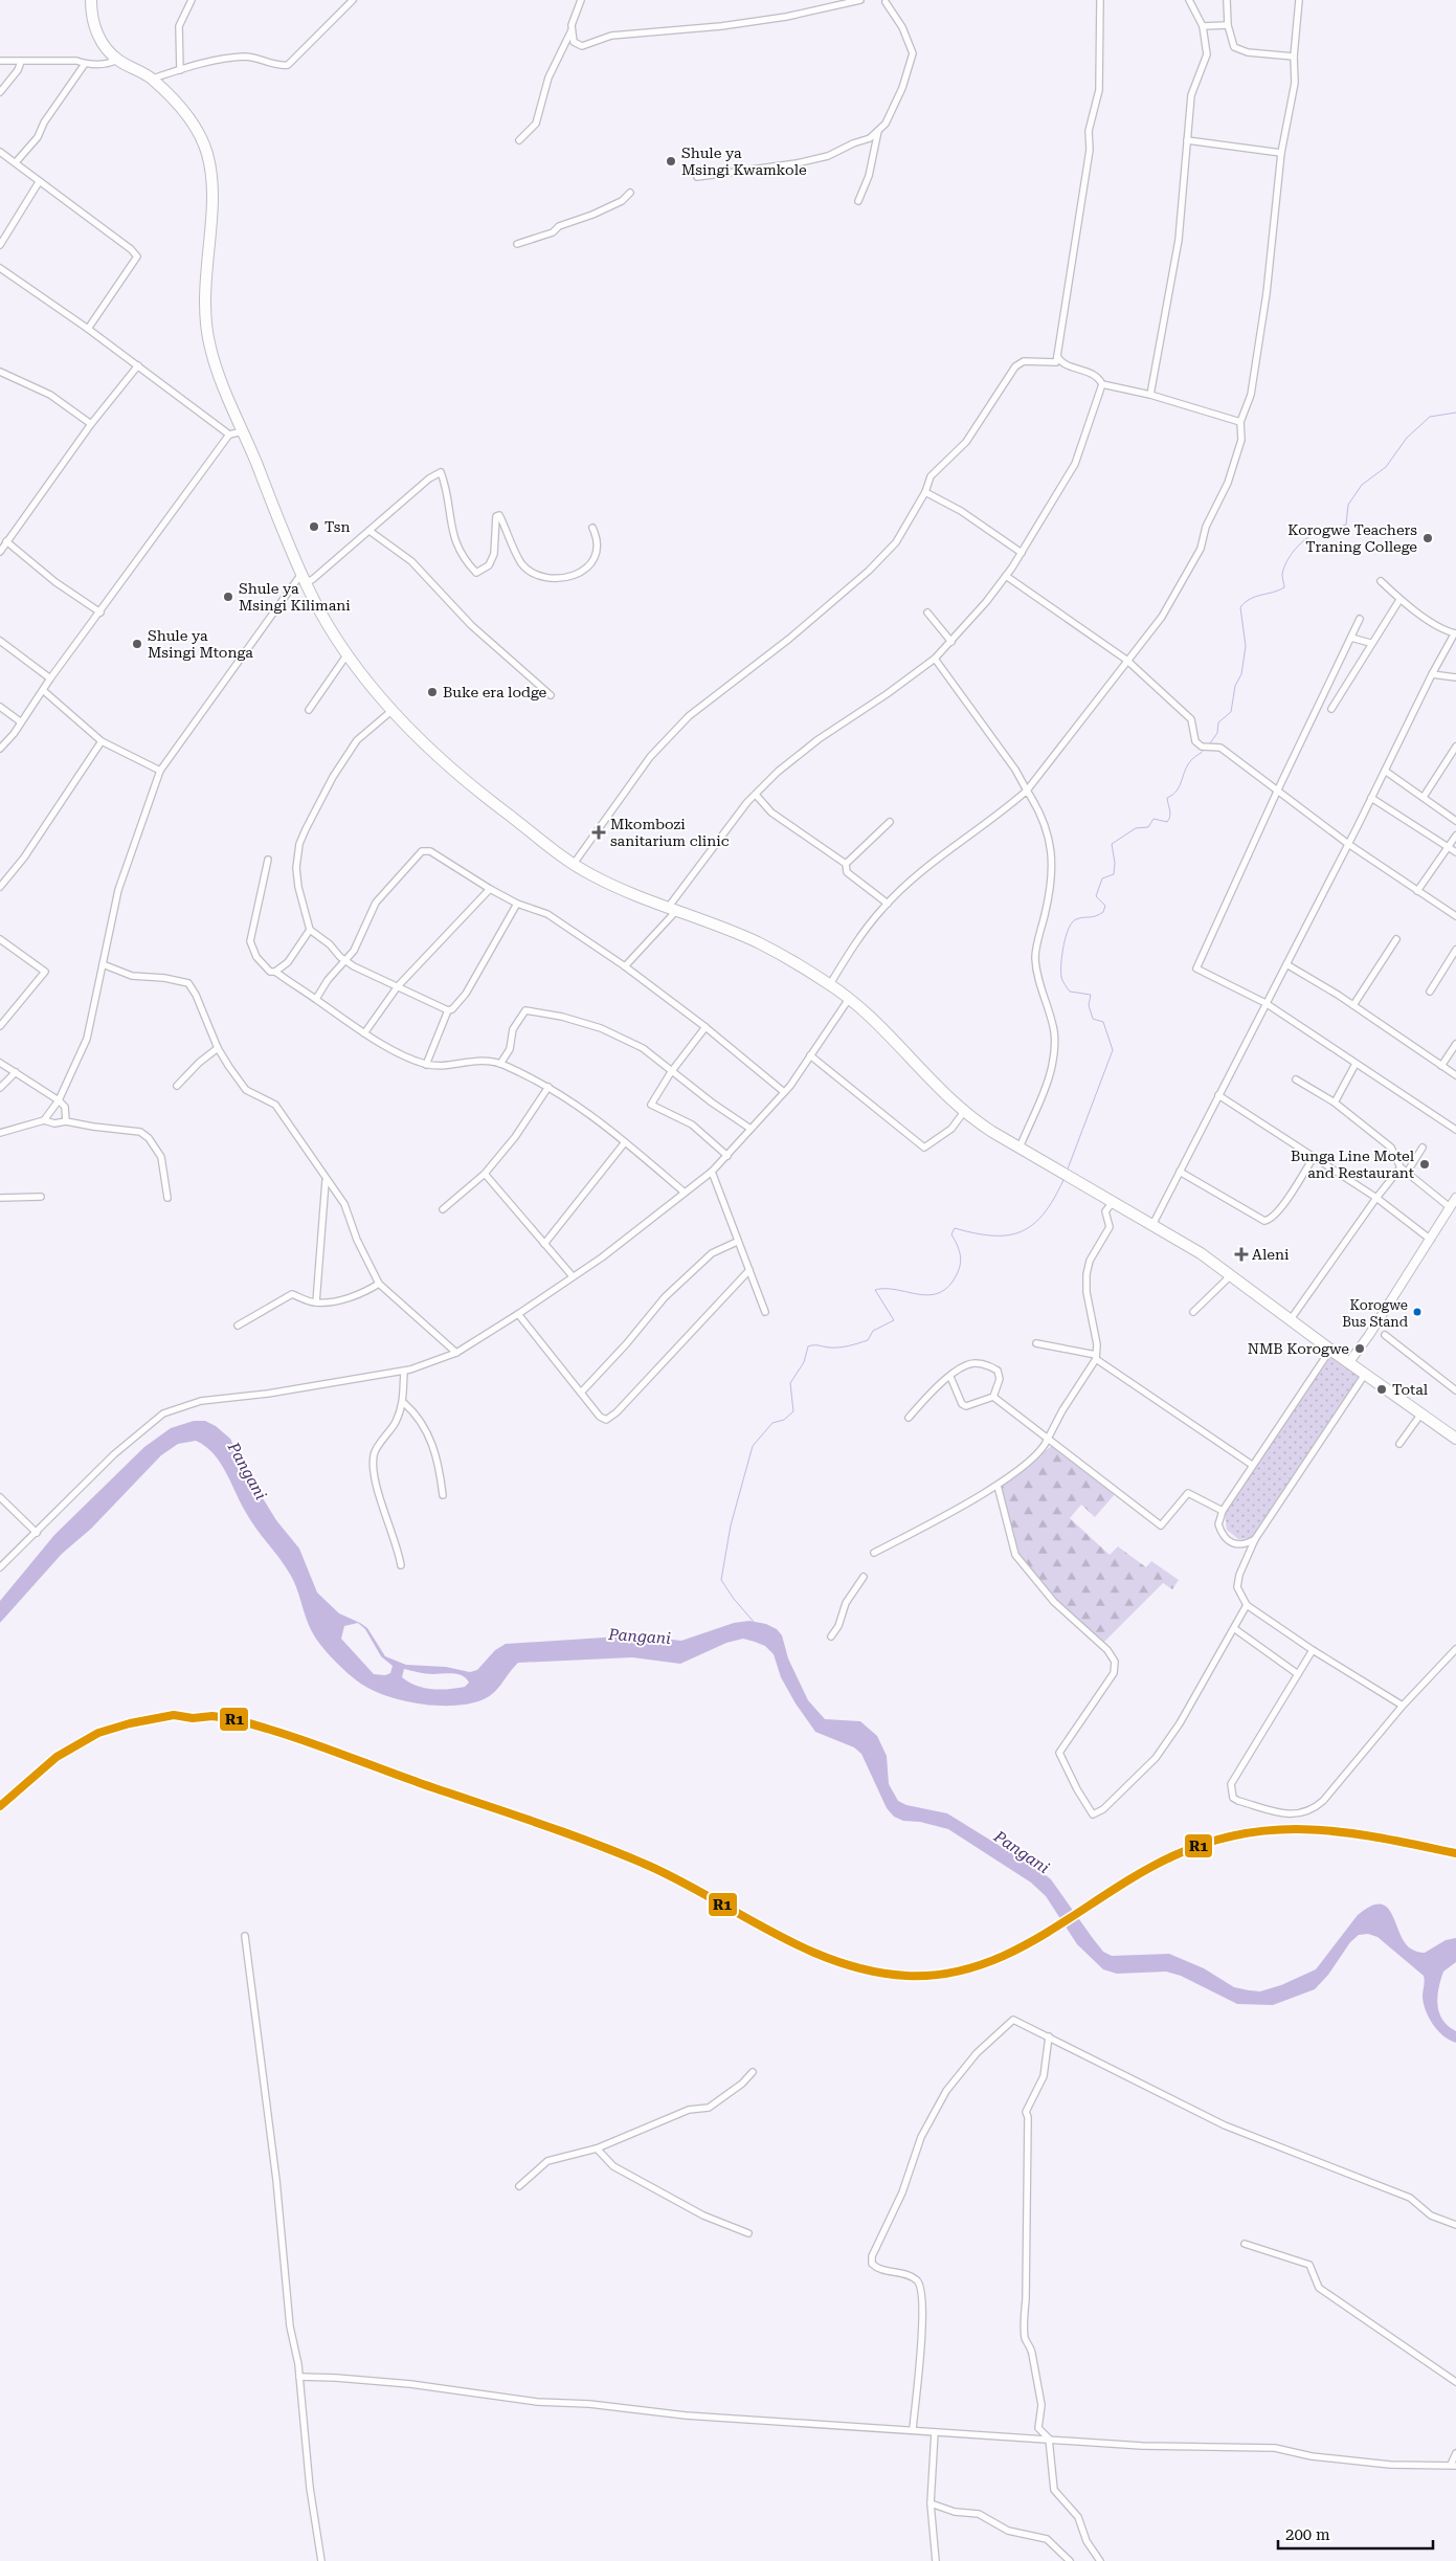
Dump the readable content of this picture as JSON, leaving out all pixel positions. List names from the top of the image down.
{
  "water": ["Pangani"],
  "places": {
    "other": [
      "Shule ya Msingi Kwamkole",
      "Tsn",
      "Korogwe Teachers Traning College",
      "Shule ya Msingi Kilimani",
      "Shule ya Msingi Mtonga",
      "Buke era lodge",
      "Bunga Line Motel and Restaurant",
      "Korogwe Bus Stand",
      "NMB Korogwe",
      "Total"
    ],
    "health": ["Mkombozi sanitarium clinic", "Aleni"]
  },
  "lines": ["transit line R1"],
  "scale_bar": "200 m"
}
